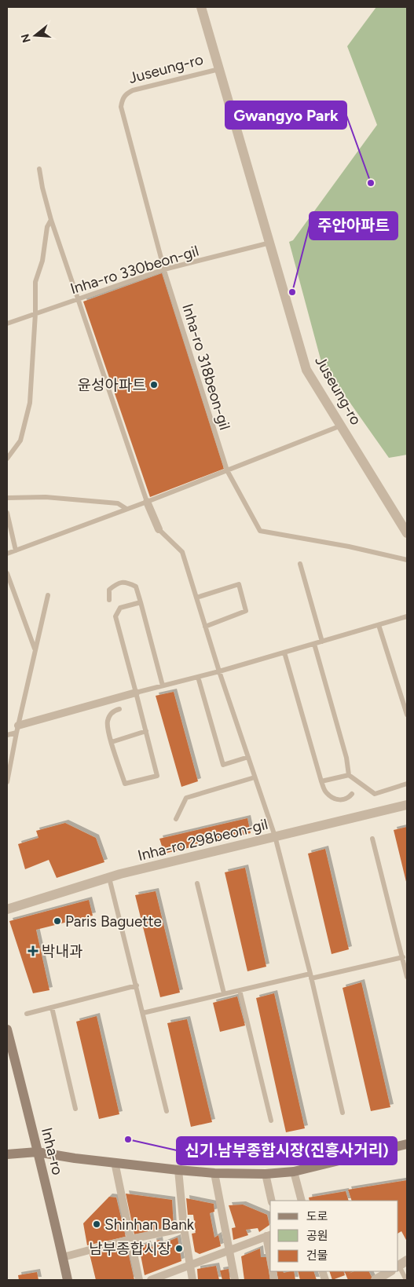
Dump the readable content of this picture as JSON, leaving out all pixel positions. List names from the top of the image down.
{
  "streets": {
    "main road": ["Inha-ro"],
    "street": ["Juseung-ro", "Inha-ro 298beon-gil"],
    "lane": ["Inha-ro 330beon-gil", "Inha-ro 318beon-gil"]
  },
  "crossings": [
    ["Juseung-ro", "Inha-ro 330beon-gil"],
    ["Juseung-ro", "Inha-ro 318beon-gil"],
    ["Inha-ro 330beon-gil", "Inha-ro 318beon-gil"]
  ],
  "places": {
    "other": [
      "Gwangyo Park",
      "주안아파트",
      "윤성아파트",
      "Paris Baguette",
      "신기.남부종합시장(진흥사거리)",
      "Shinhan Bank",
      "남부종합시장"
    ],
    "health": ["박내과"]
  },
  "legend": ["도로", "공원", "건물"],
  "north": "left"
}
